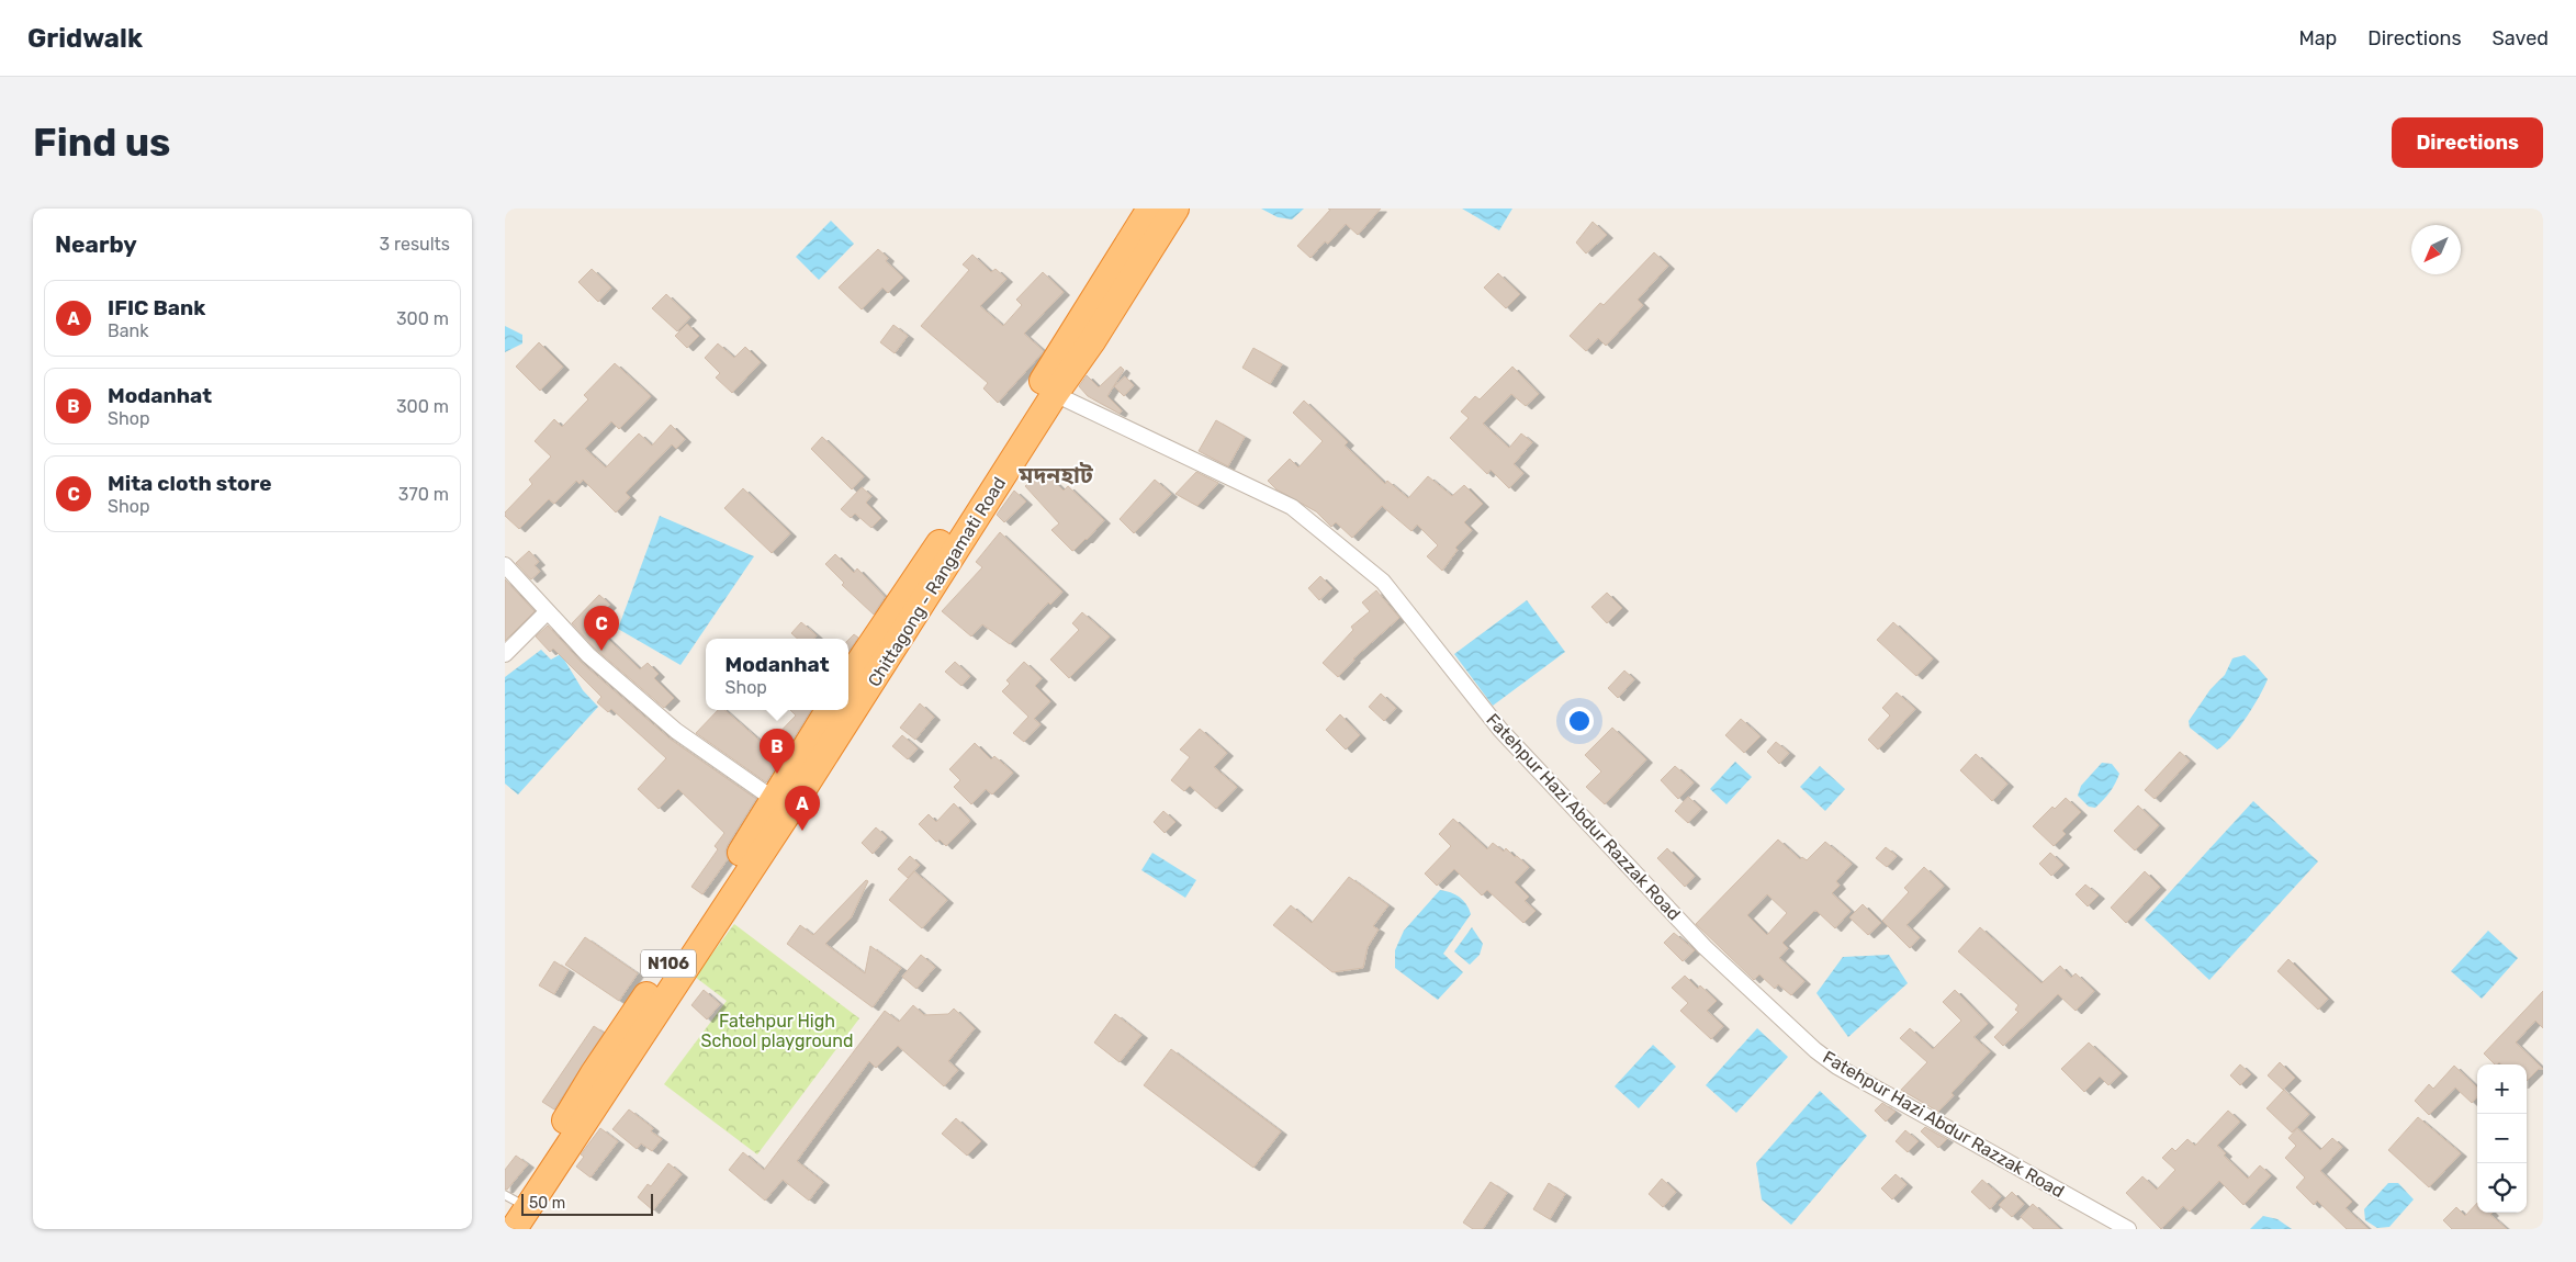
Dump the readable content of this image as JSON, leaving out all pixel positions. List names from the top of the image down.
{
  "streets": {
    "highway": ["Chittagong - Rangamati Road", "N106"],
    "street": ["Fatehpur Hazi Abdur Razzak Road"]
  },
  "crossings": [
    ["Chittagong - Rangamati Road", "Fatehpur Hazi Abdur Razzak Road"]
  ],
  "districts": ["মদনহাট"],
  "parks": ["Fatehpur High School playground"],
  "scale_bar": "50 m",
  "north": "bottom left",
  "page": {
    "header": "Gridwalk",
    "nav": ["Map", "Directions", "Saved"],
    "buttons": "Directions",
    "title": "Find us",
    "heading": ["Nearby", "3 results"],
    "list": [
      {
        "mark": "A",
        "name": "IFIC Bank",
        "note": "Bank",
        "value": "300 m"
      },
      {
        "mark": "B",
        "name": "Modanhat",
        "note": "Shop",
        "value": "300 m"
      },
      {
        "mark": "C",
        "name": "Mita cloth store",
        "note": "Shop",
        "value": "370 m"
      }
    ],
    "pins": ["C", "B", "A"],
    "popup": ["Modanhat", "Shop"],
    "map_buttons": ["+", "−"],
    "scale": "50 m"
  }
}
